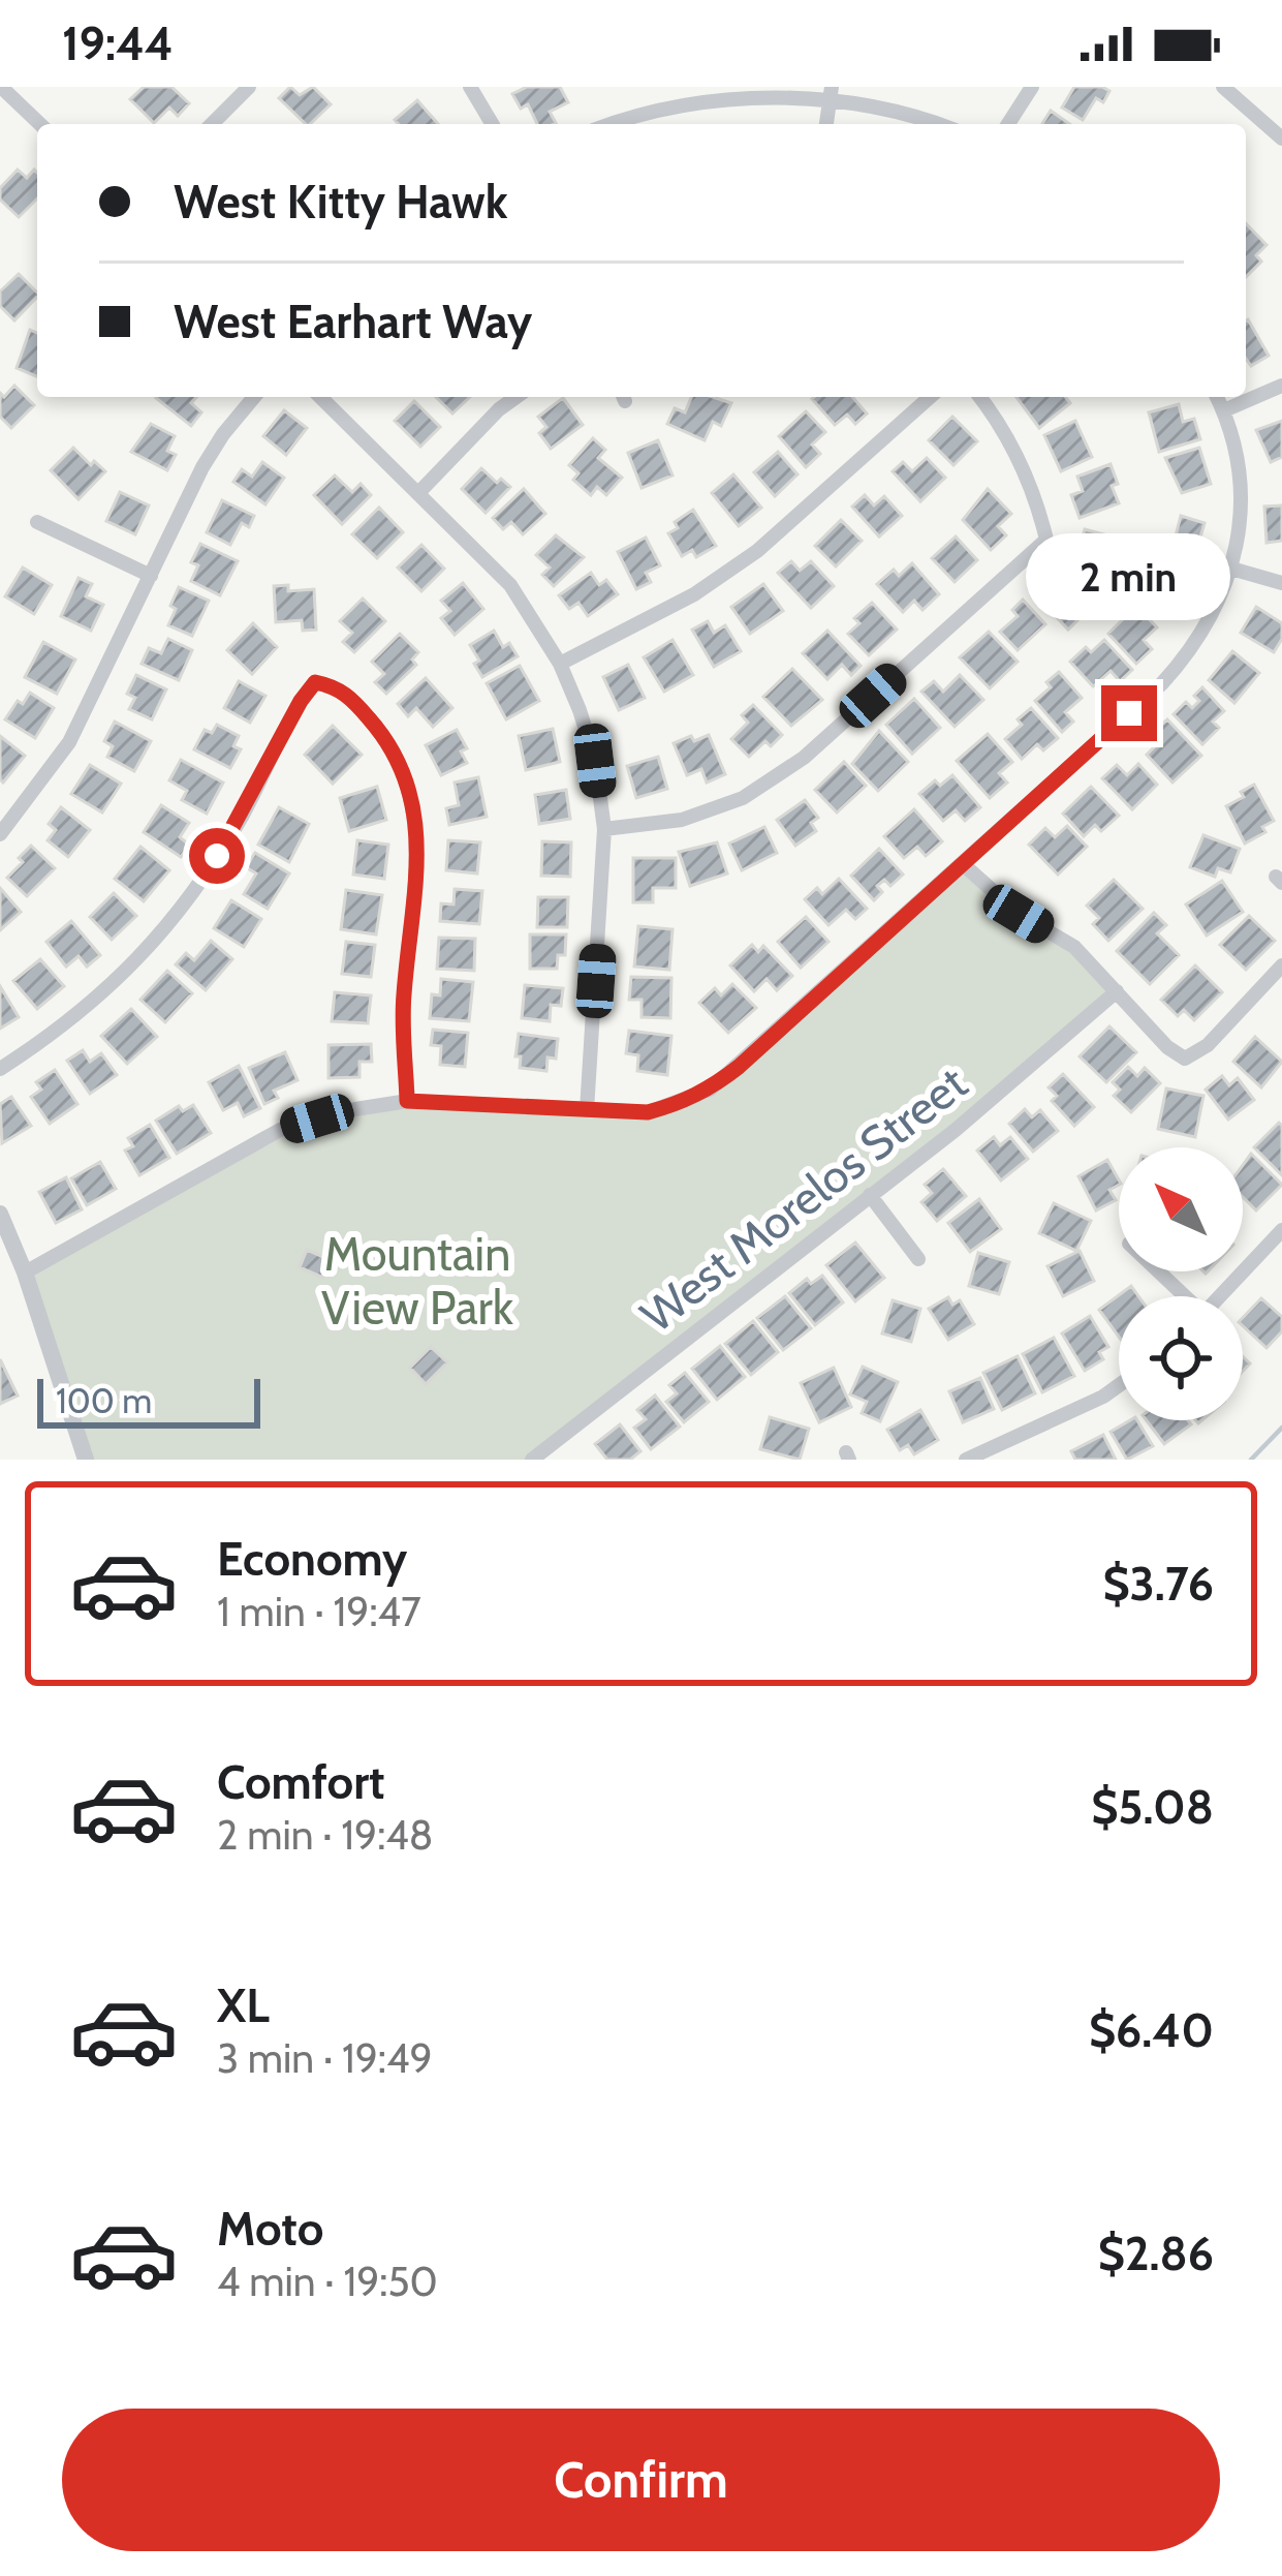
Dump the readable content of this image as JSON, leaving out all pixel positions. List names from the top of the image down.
{
  "streets": {
    "street": ["West Morelos Street"]
  },
  "parks": ["Mountain View Park"],
  "scale_bar": "100 m",
  "north": "top left",
  "page": {
    "status": "19:44",
    "banner": ["West Kitty Hawk", "West Earhart Way"],
    "bubble": "2 min",
    "scale": "100 m",
    "list": [
      {
        "name": "Economy",
        "note": "1 min · 19:47",
        "value": "$3.76"
      },
      {
        "name": "Comfort",
        "note": "2 min · 19:48",
        "value": "$5.08"
      },
      {
        "name": "XL",
        "note": "3 min · 19:49",
        "value": "$6.40"
      },
      {
        "name": "Moto",
        "note": "4 min · 19:50",
        "value": "$2.86"
      }
    ],
    "buttons": "Confirm"
  }
}
